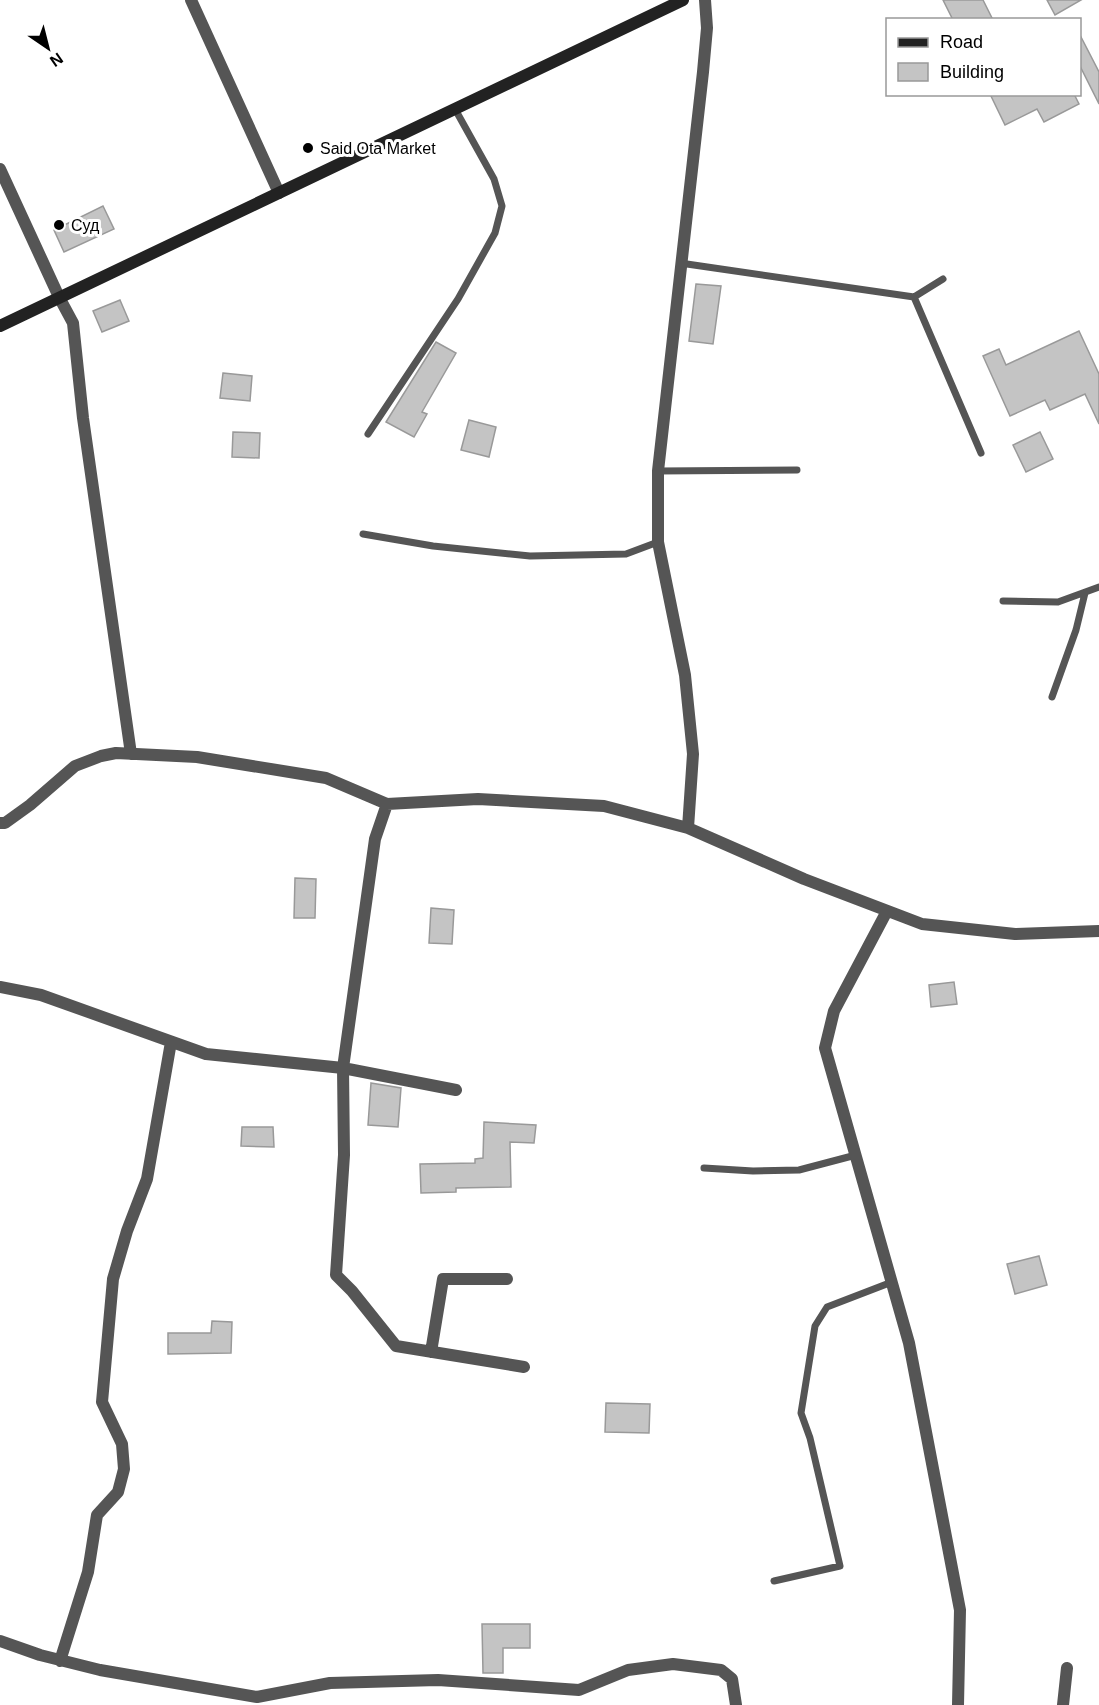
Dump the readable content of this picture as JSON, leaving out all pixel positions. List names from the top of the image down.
{
  "places": ["Said Ota Market", "Суд"],
  "legend": ["Road", "Building"],
  "north": "bottom right"
}
